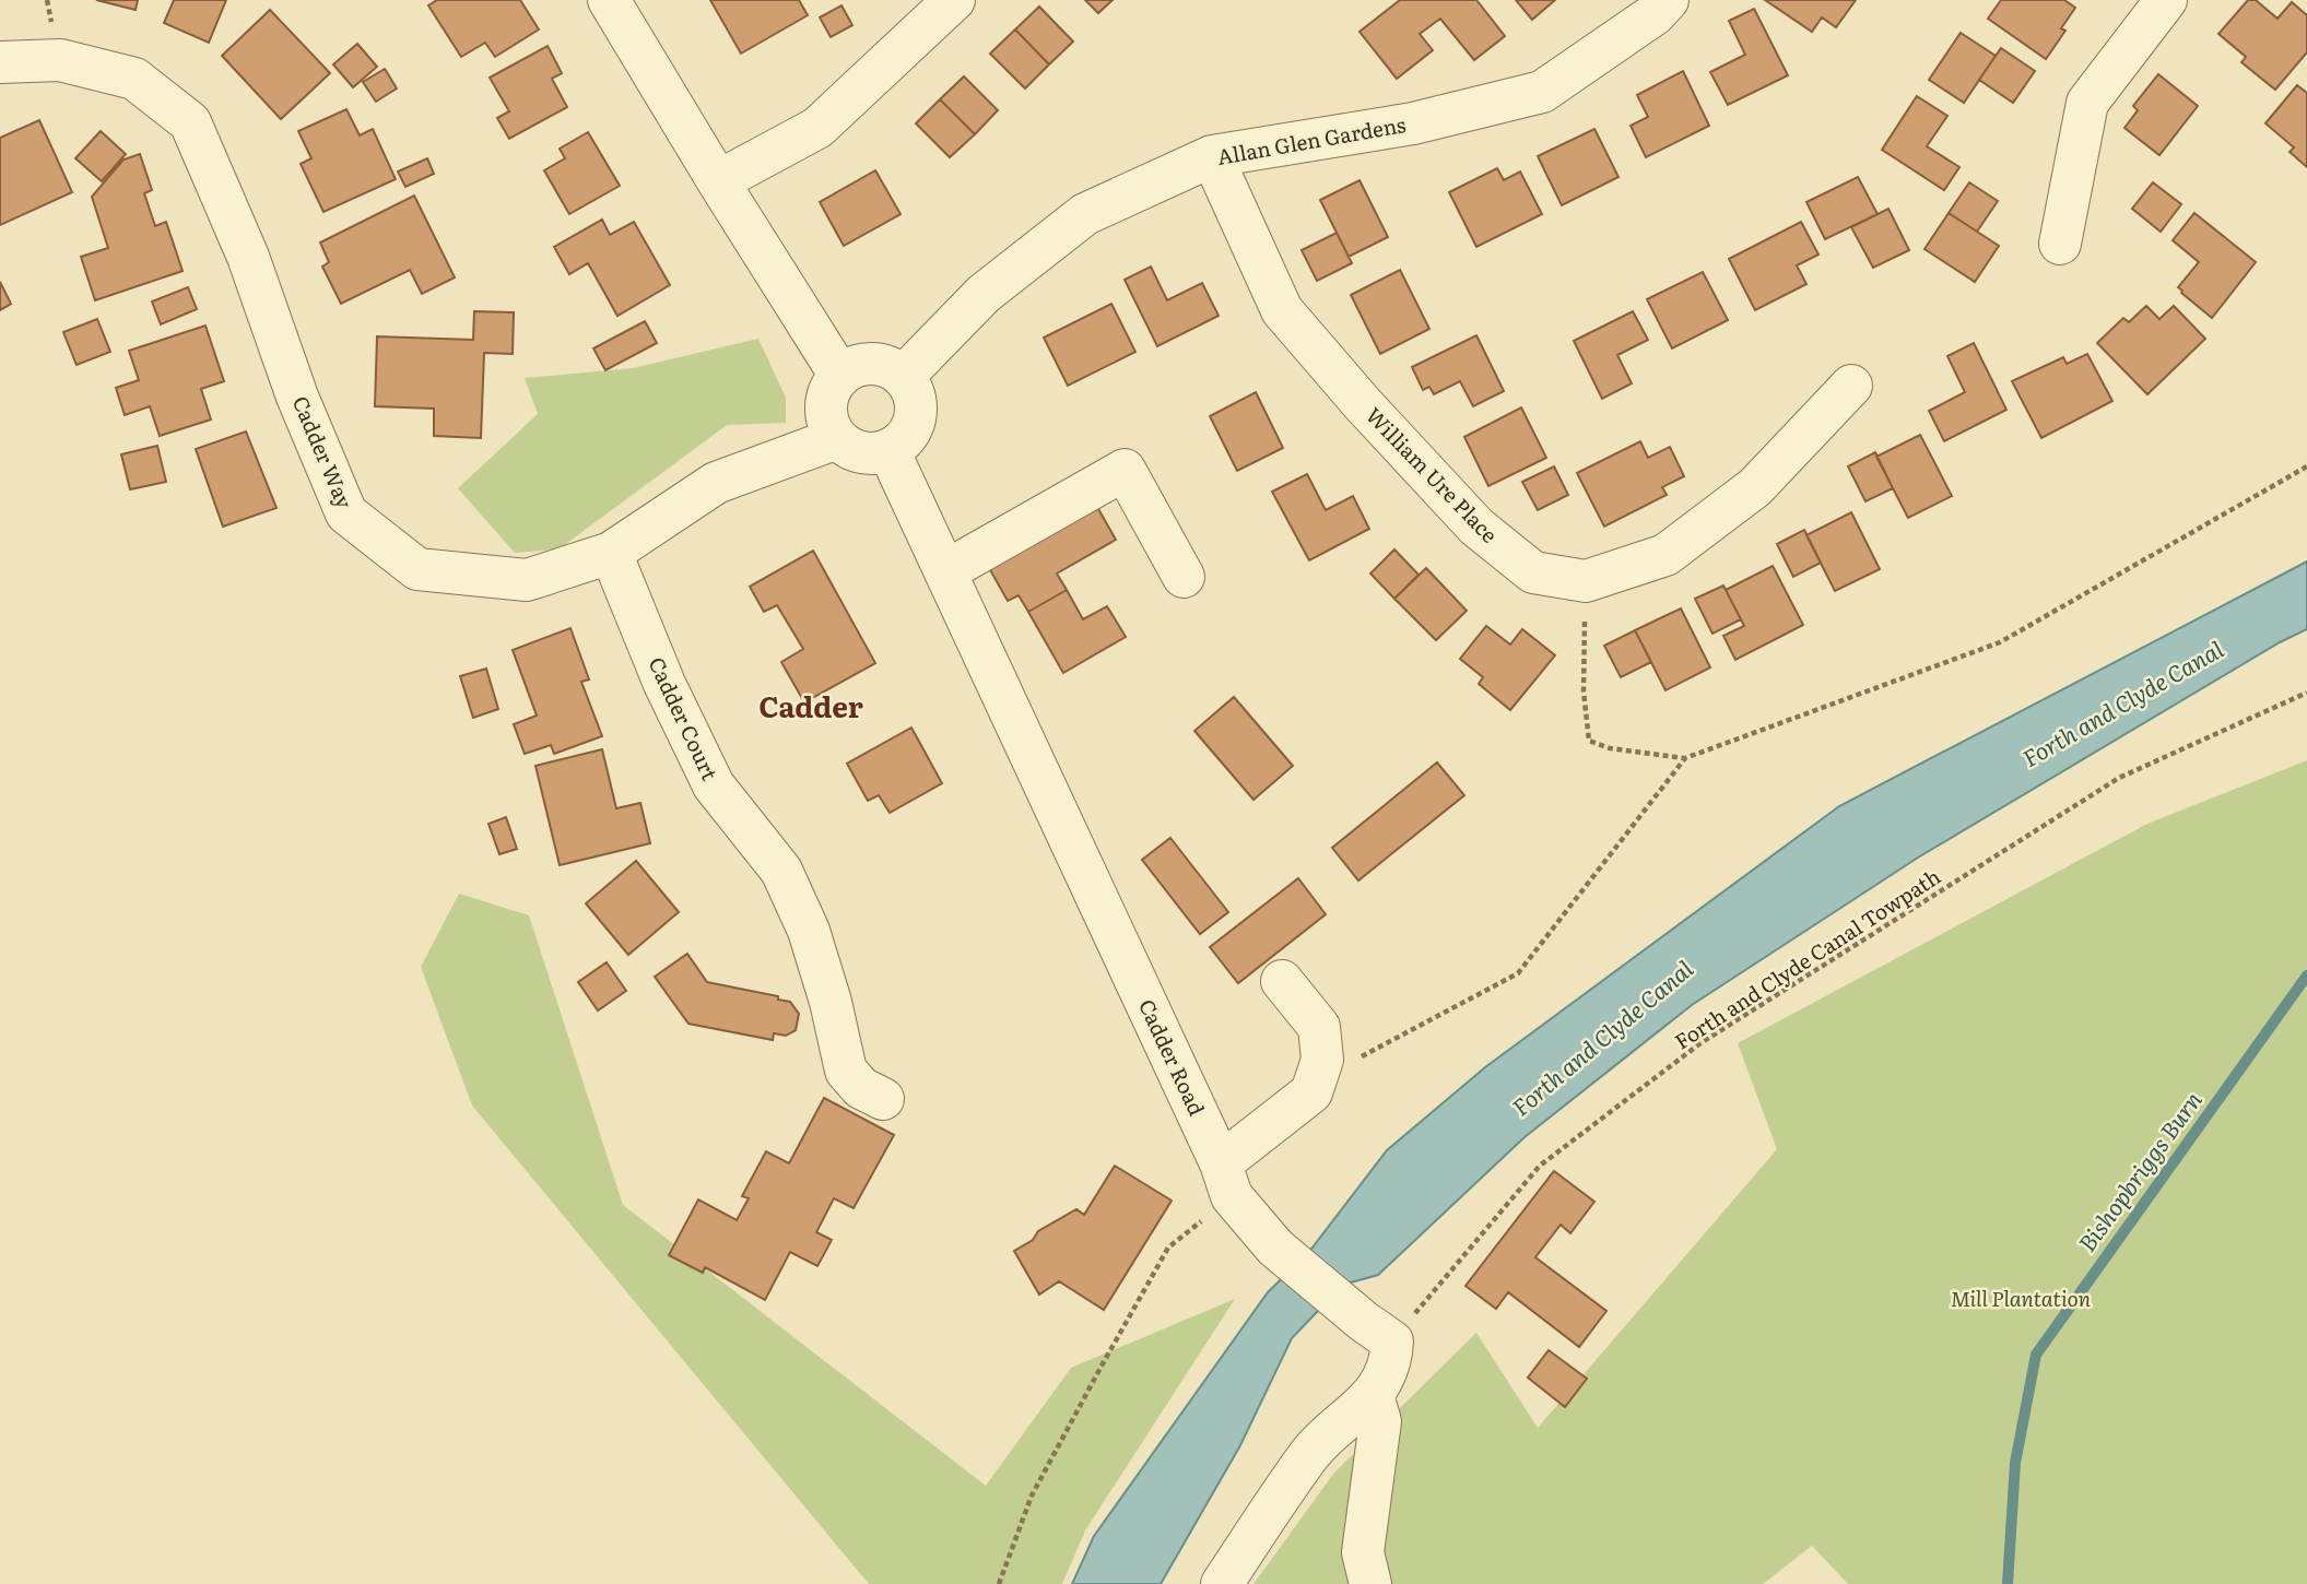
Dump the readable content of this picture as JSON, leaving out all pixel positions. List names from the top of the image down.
{
  "streets": {
    "street": [
      "Allan Glen Gardens",
      "Cadder Way",
      "William Ure Place",
      "Cadder Court",
      "Cadder Road"
    ],
    "path": ["Forth and Clyde Canal Towpath"]
  },
  "crossings": [
    ["Allan Glen Gardens", "Cadder Way"],
    ["Allan Glen Gardens", "William Ure Place"],
    ["Allan Glen Gardens", "Cadder Road"],
    ["Cadder Way", "Cadder Court"],
    ["Cadder Way", "Cadder Road"],
    ["Forth and Clyde Canal Towpath", "Cadder Road"]
  ],
  "districts": ["Cadder"],
  "water": ["Forth and Clyde Canal", "Bishopbriggs Burn"],
  "parks": ["Mill Plantation"]
}
